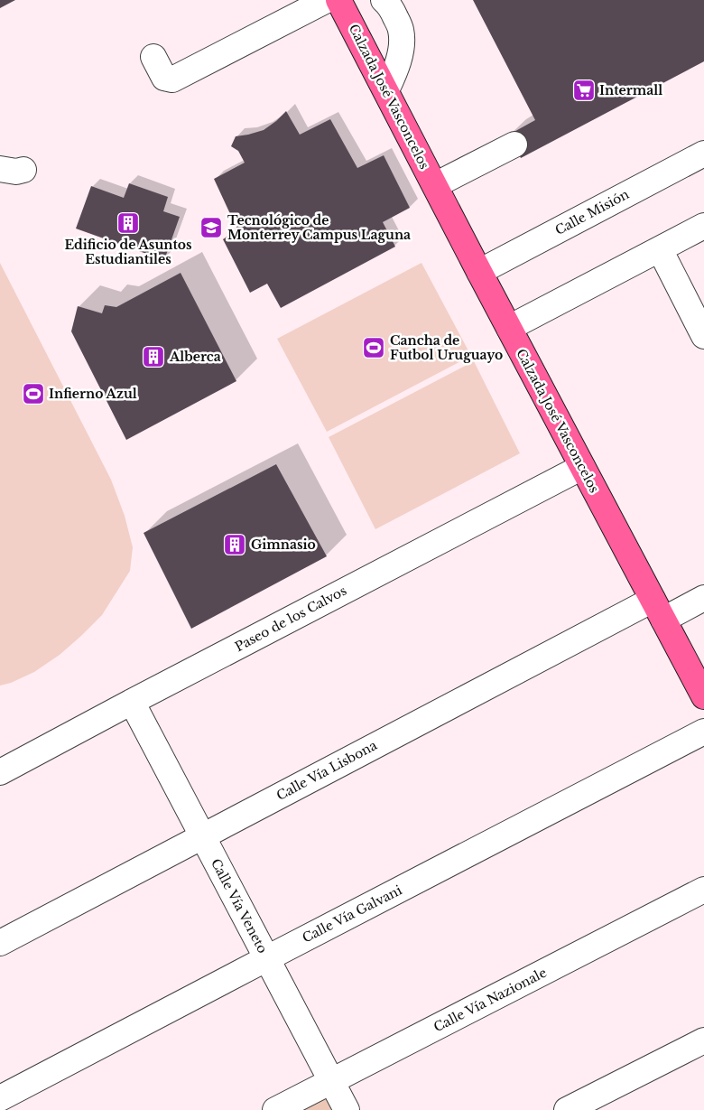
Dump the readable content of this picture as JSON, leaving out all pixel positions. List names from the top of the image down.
{
  "streets": {
    "main road": ["Calzada José Vasconcelos"],
    "street": [
      "Calle Misión",
      "Paseo de los Calvos",
      "Calle Vía Lisbona",
      "Calle Vía Veneto",
      "Calle Vía Galvani",
      "Calle Vía Nazionale"
    ]
  },
  "crossings": [
    ["Calzada José Vasconcelos", "Calle Misión"],
    ["Calzada José Vasconcelos", "Paseo de los Calvos"],
    ["Calzada José Vasconcelos", "Calle Vía Lisbona"],
    ["Paseo de los Calvos", "Calle Vía Veneto"],
    ["Calle Vía Lisbona", "Calle Vía Veneto"],
    ["Calle Vía Veneto", "Calle Vía Galvani"],
    ["Calle Vía Veneto", "Calle Vía Nazionale"]
  ],
  "places": {
    "supermarket": ["Intermall"],
    "building": ["Edificio de Asuntos Estudiantiles", "Alberca", "Gimnasio"],
    "school or university": ["Tecnológico de Monterrey Campus Laguna"],
    "sports": ["Cancha de Futbol Uruguayo", "Infierno Azul"]
  }
}
